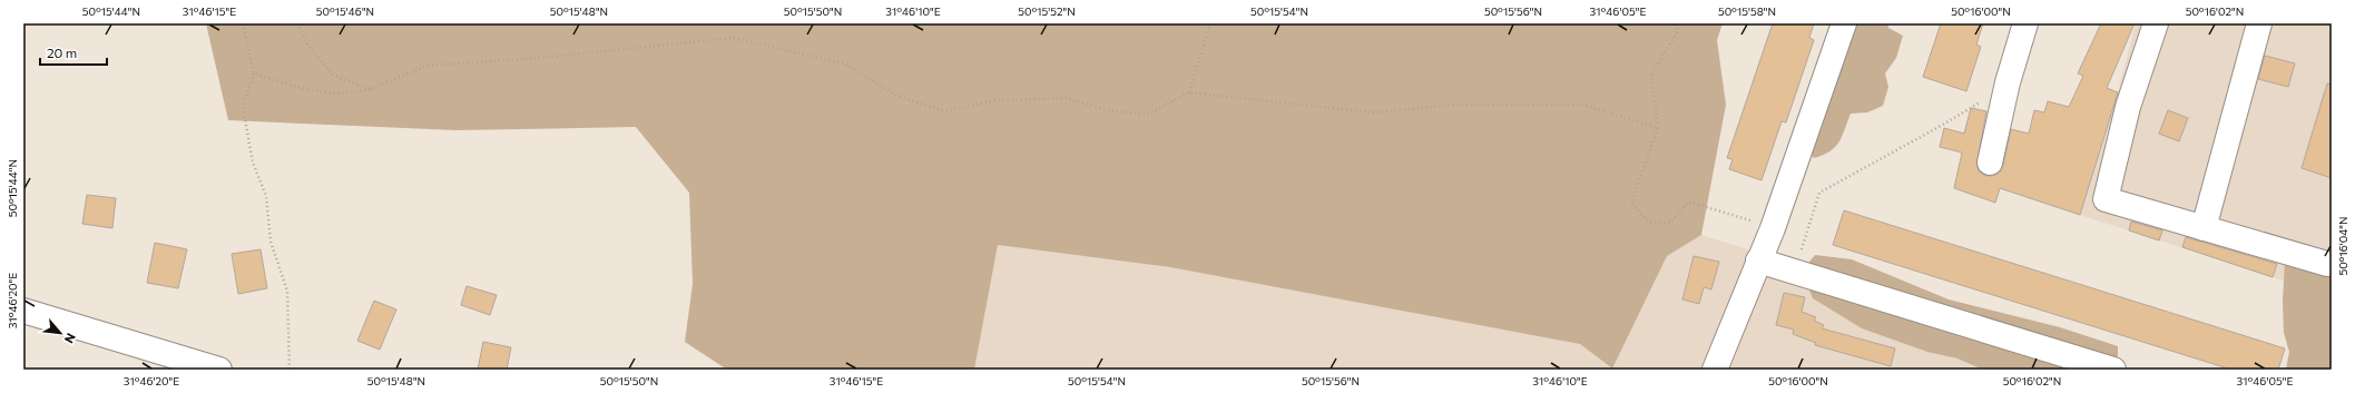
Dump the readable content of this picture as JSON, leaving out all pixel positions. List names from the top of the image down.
{
  "scale_bar": "20 m",
  "north": "bottom right",
  "coordinates": [
    "50°15'44\"N",
    "31°46'15\"E",
    "50°15'46\"N",
    "50°15'48\"N",
    "50°15'50\"N",
    "31°46'10\"E",
    "50°15'52\"N",
    "50°15'54\"N",
    "50°15'56\"N",
    "31°46'05\"E",
    "50°15'58\"N",
    "50°16'00\"N",
    "50°16'02\"N",
    "50°16'04\"N",
    "31°46'20\"E"
  ]
}
